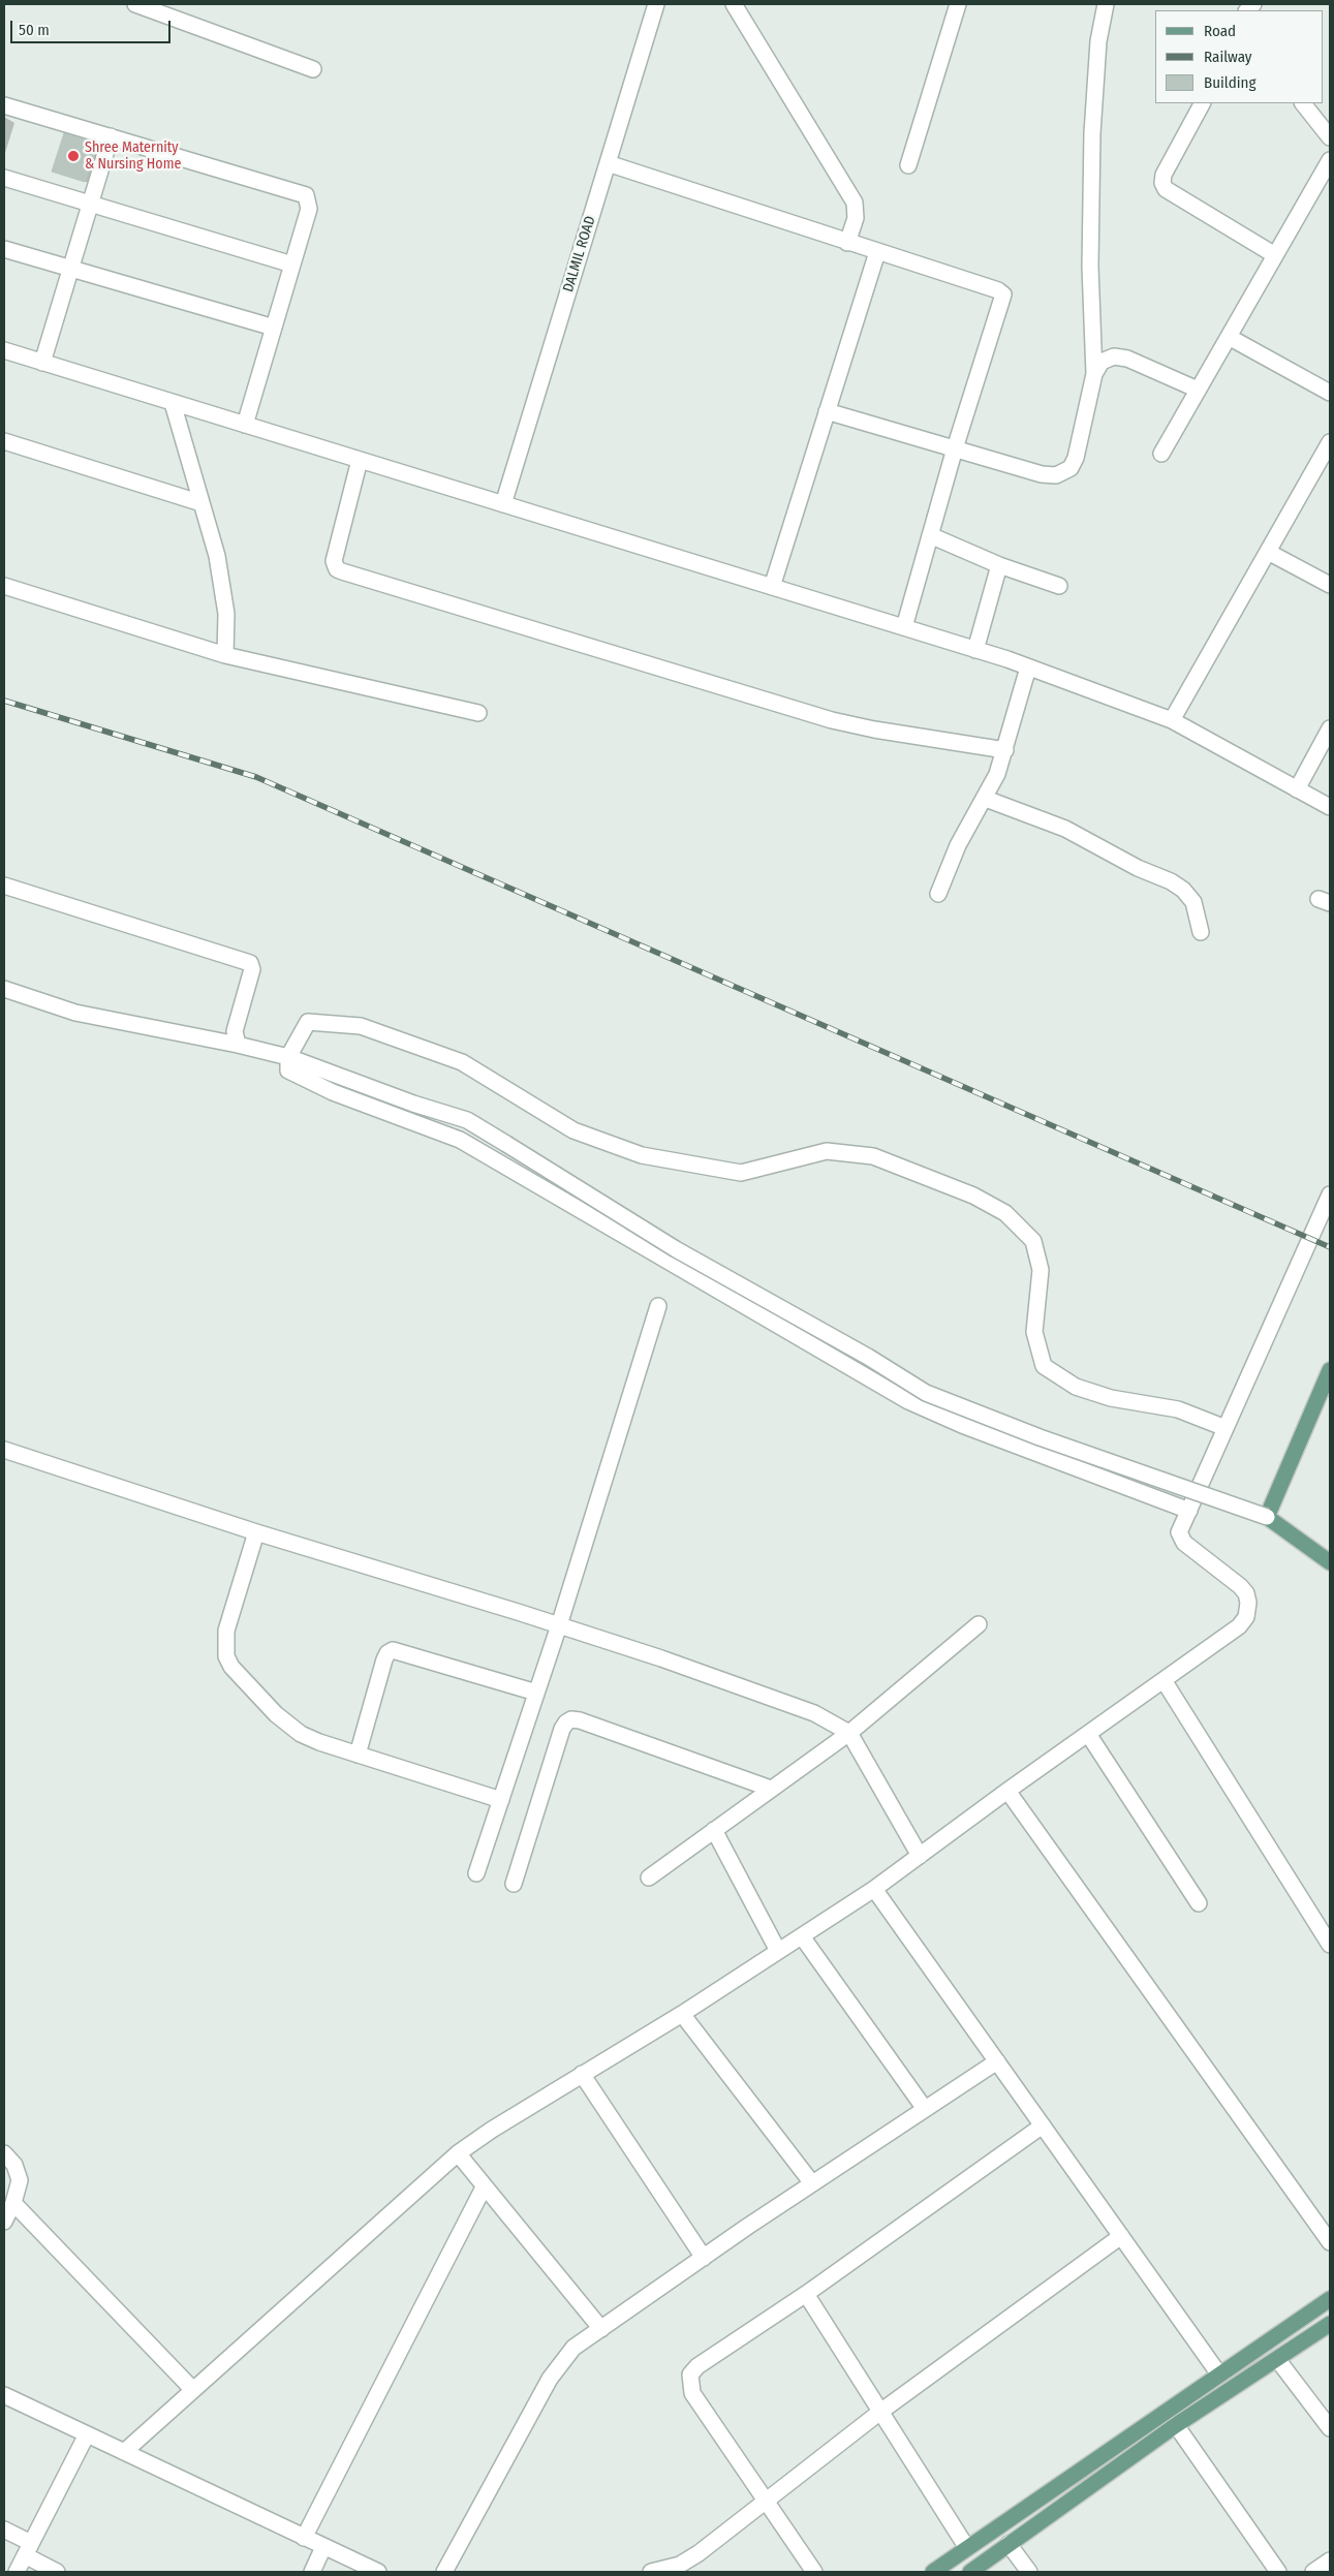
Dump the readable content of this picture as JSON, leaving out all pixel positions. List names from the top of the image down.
{
  "streets": {
    "street": ["DALMIL ROAD"]
  },
  "places": ["Shree Maternity & Nursing Home"],
  "legend": ["Road", "Railway", "Building"],
  "scale_bar": "50 m"
}
